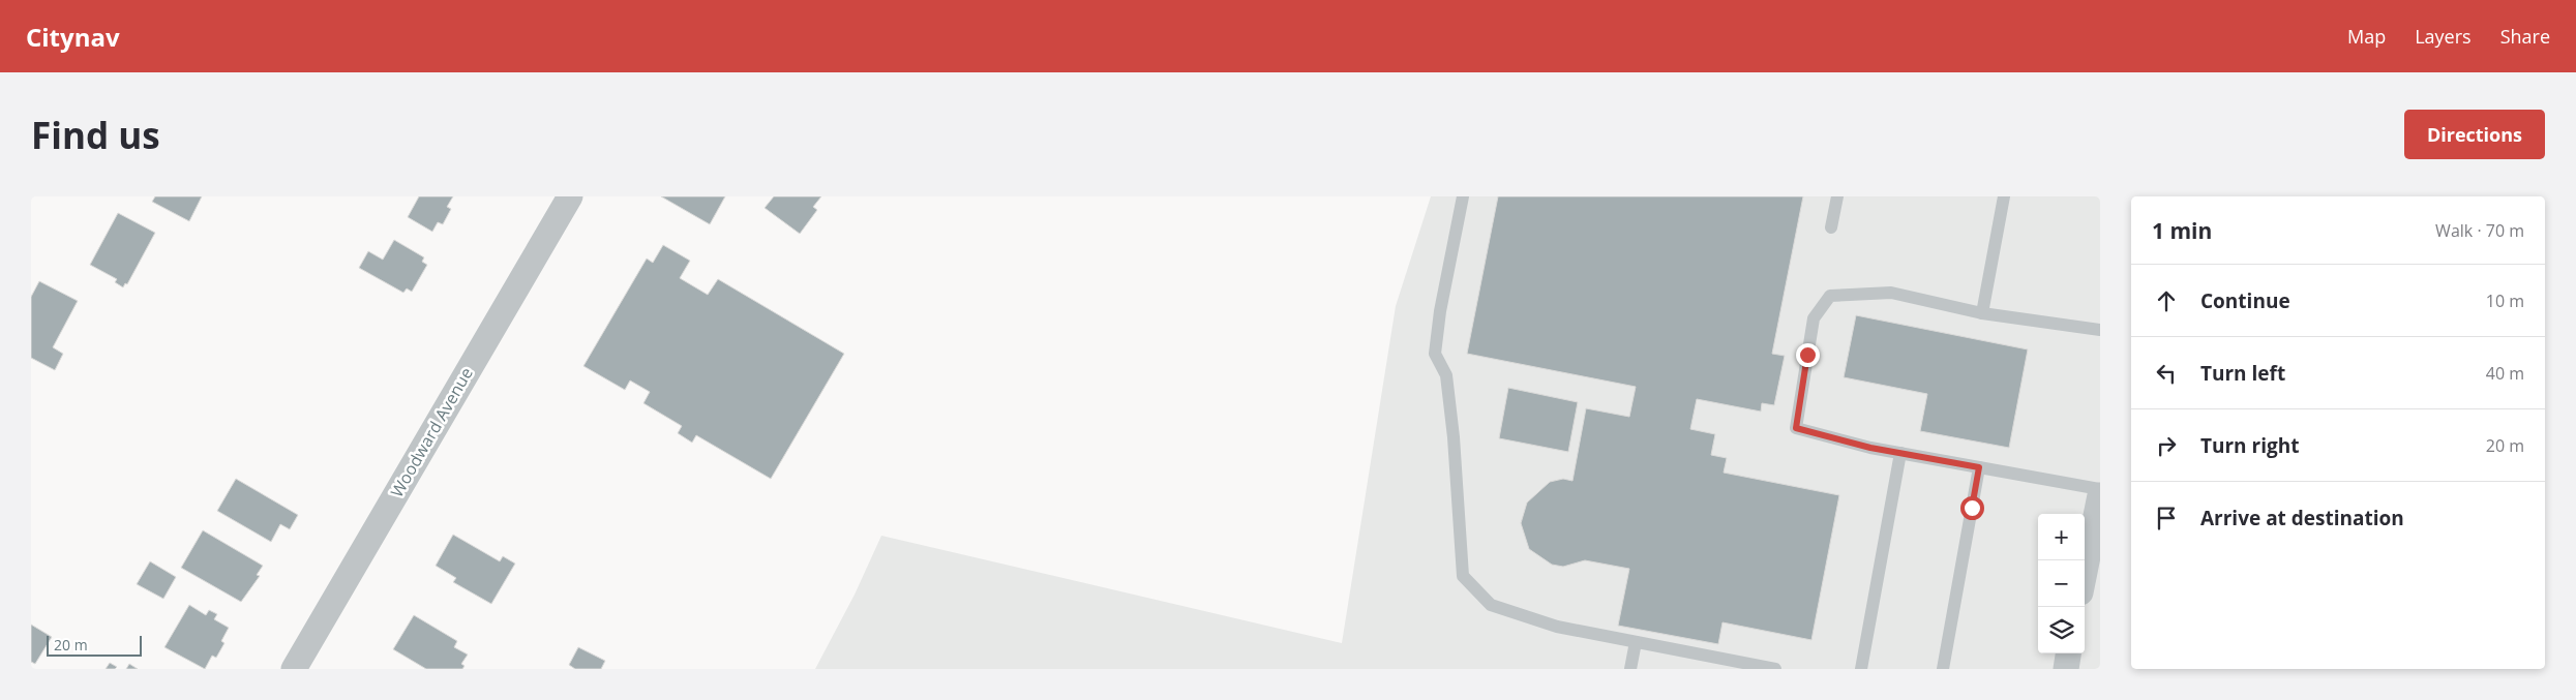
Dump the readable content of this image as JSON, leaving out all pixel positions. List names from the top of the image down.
{
  "streets": {
    "street": ["Woodward Avenue"]
  },
  "scale_bar": "20 m",
  "page": {
    "header": "Citynav",
    "nav": ["Map", "Layers", "Share"],
    "buttons": "Directions",
    "title": "Find us",
    "heading": ["1 min", "Walk · 70 m"],
    "list": [
      ["Continue", "10 m"],
      ["Turn left", "40 m"],
      ["Turn right", "20 m"],
      "Arrive at destination"
    ],
    "map_buttons": ["+", "−"],
    "scale": "20 m"
  }
}
